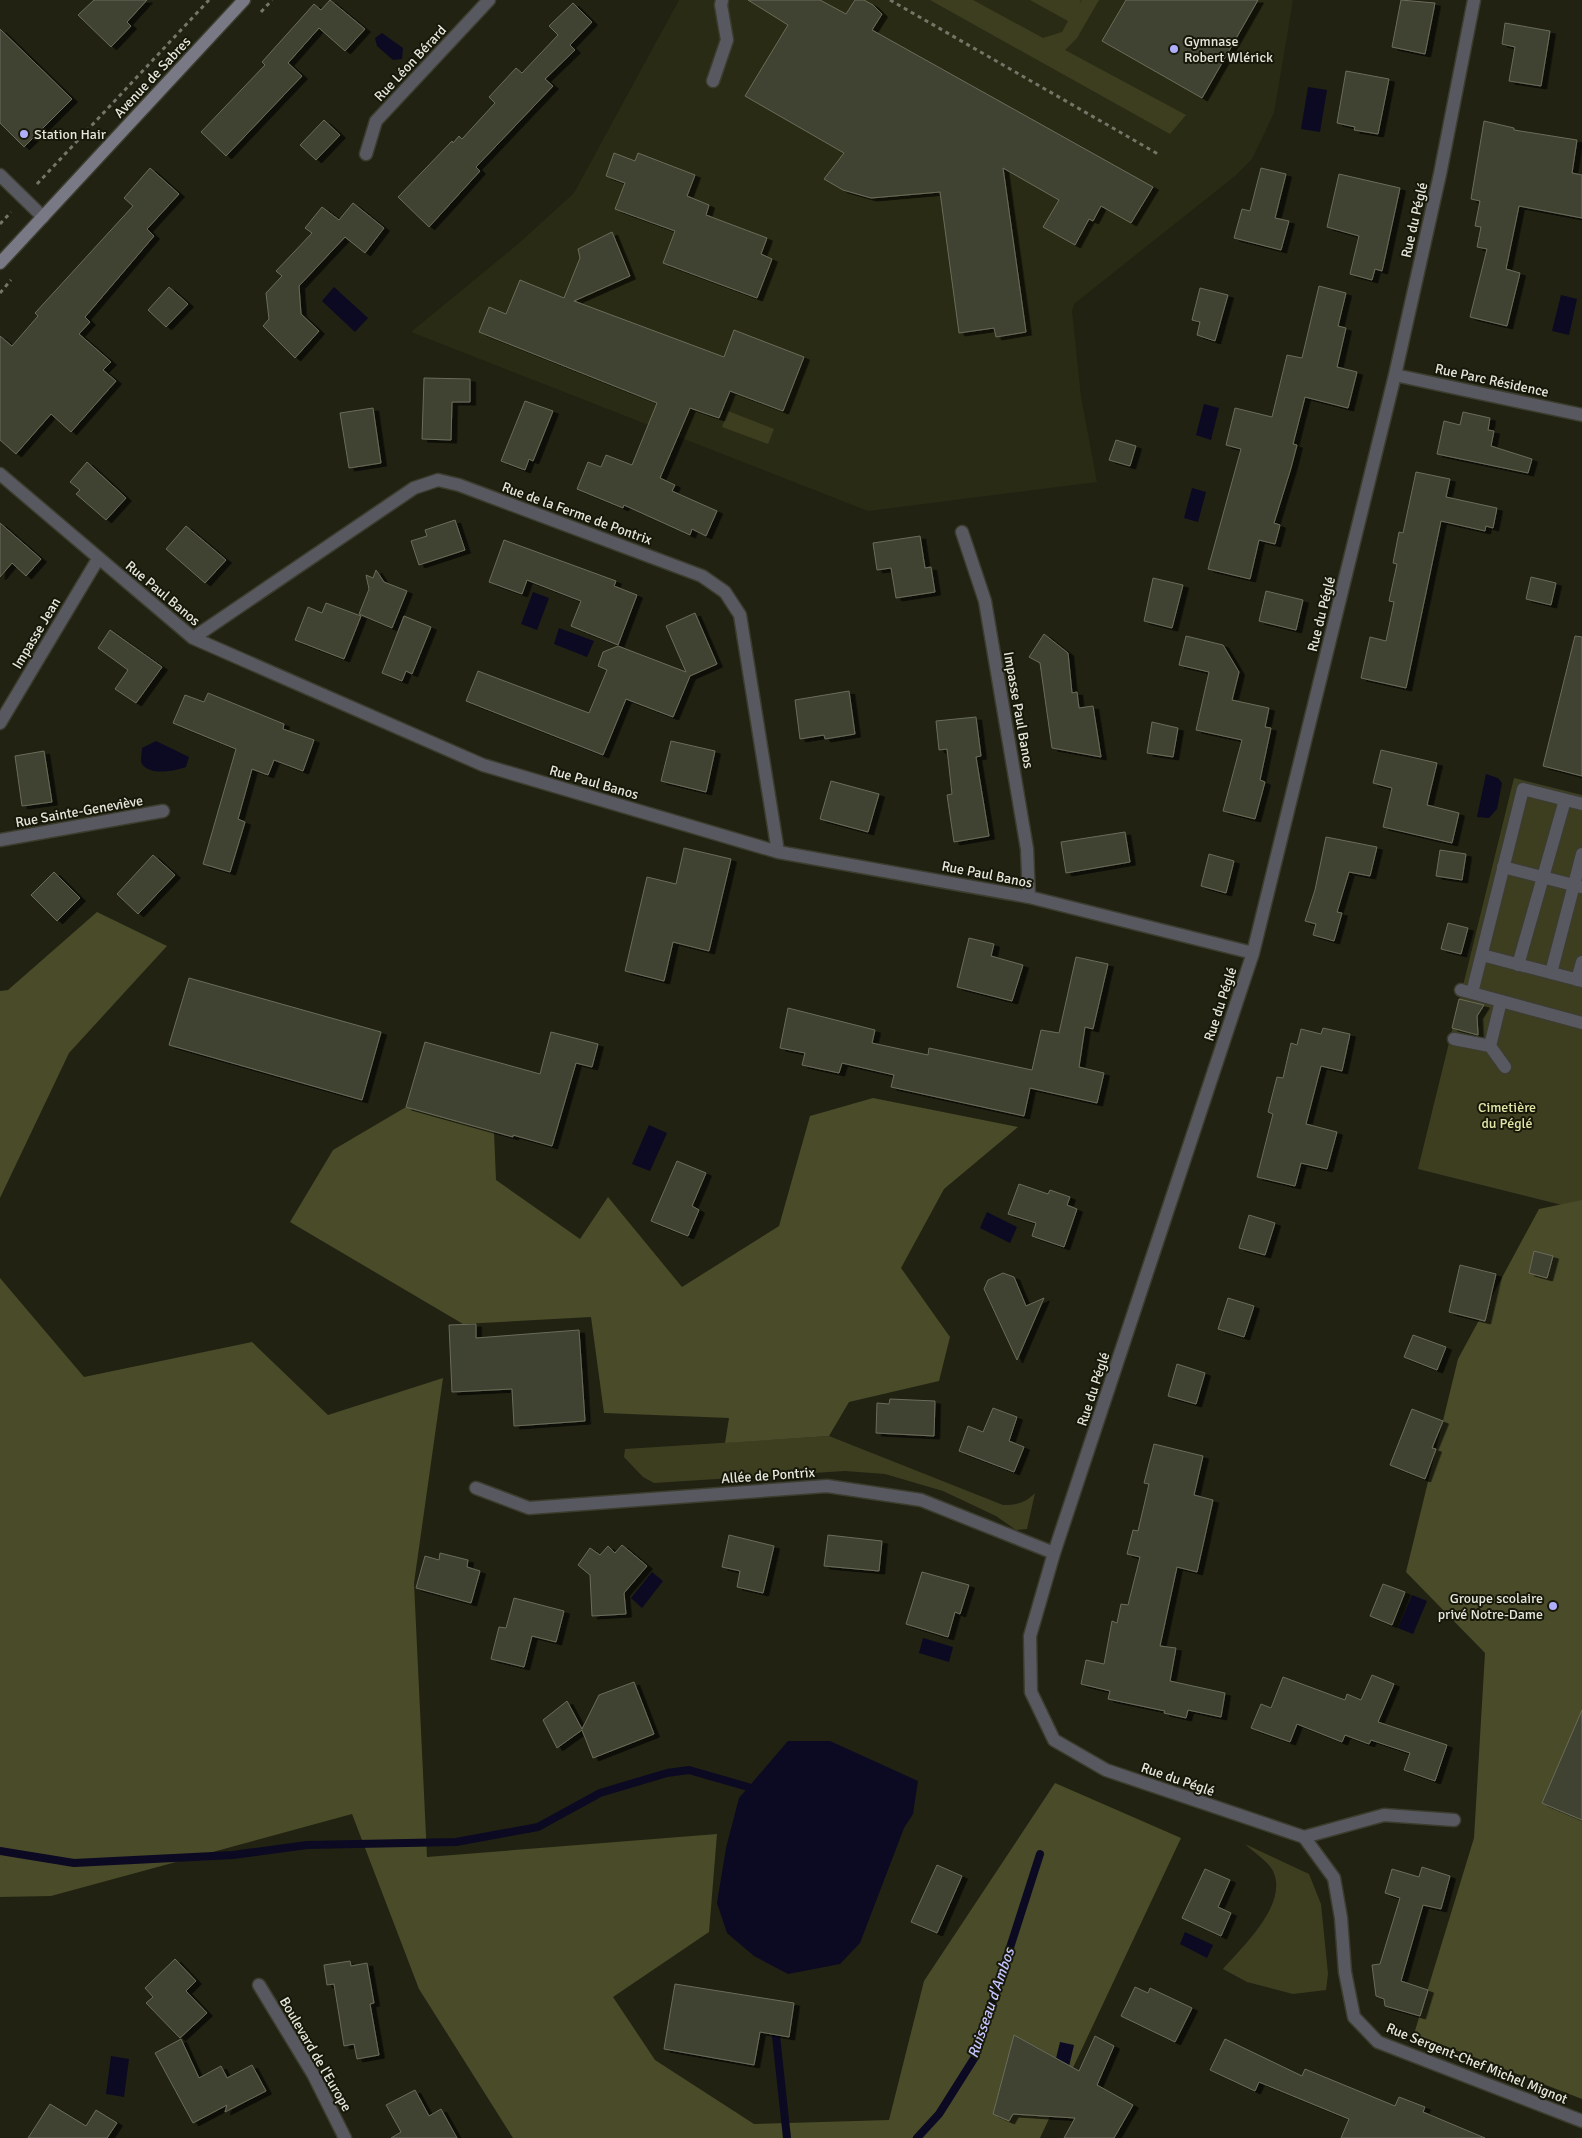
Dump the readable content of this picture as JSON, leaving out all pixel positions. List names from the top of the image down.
{
  "streets": {
    "main road": ["Avenue de Sabres"],
    "street": [
      "Rue Léon Bérard",
      "Rue du Péglé",
      "Rue Parc Résidence",
      "Rue de la Ferme de Pontrix",
      "Rue Paul Banos",
      "Impasse Jean",
      "Impasse Paul Banos",
      "Rue Sainte-Geneviève",
      "Allée de Pontrix",
      "Boulevard de l'Europe",
      "Rue Sergent-Chef Michel Mignot"
    ]
  },
  "crossings": [
    ["Rue du Péglé", "Rue Parc Résidence"],
    ["Rue du Péglé", "Rue Paul Banos"],
    ["Rue du Péglé", "Allée de Pontrix"],
    ["Rue du Péglé", "Rue Sergent-Chef Michel Mignot"],
    ["Rue de la Ferme de Pontrix", "Rue Paul Banos"],
    ["Rue Paul Banos", "Impasse Jean"],
    ["Rue Paul Banos", "Impasse Paul Banos"]
  ],
  "water": ["Ruisseau d'Ambos"],
  "parks": ["Cimetière du Péglé"],
  "places": ["Gymnase Robert Wlérick", "Station Hair", "Groupe scolaire privé Notre-Dame"]
}
